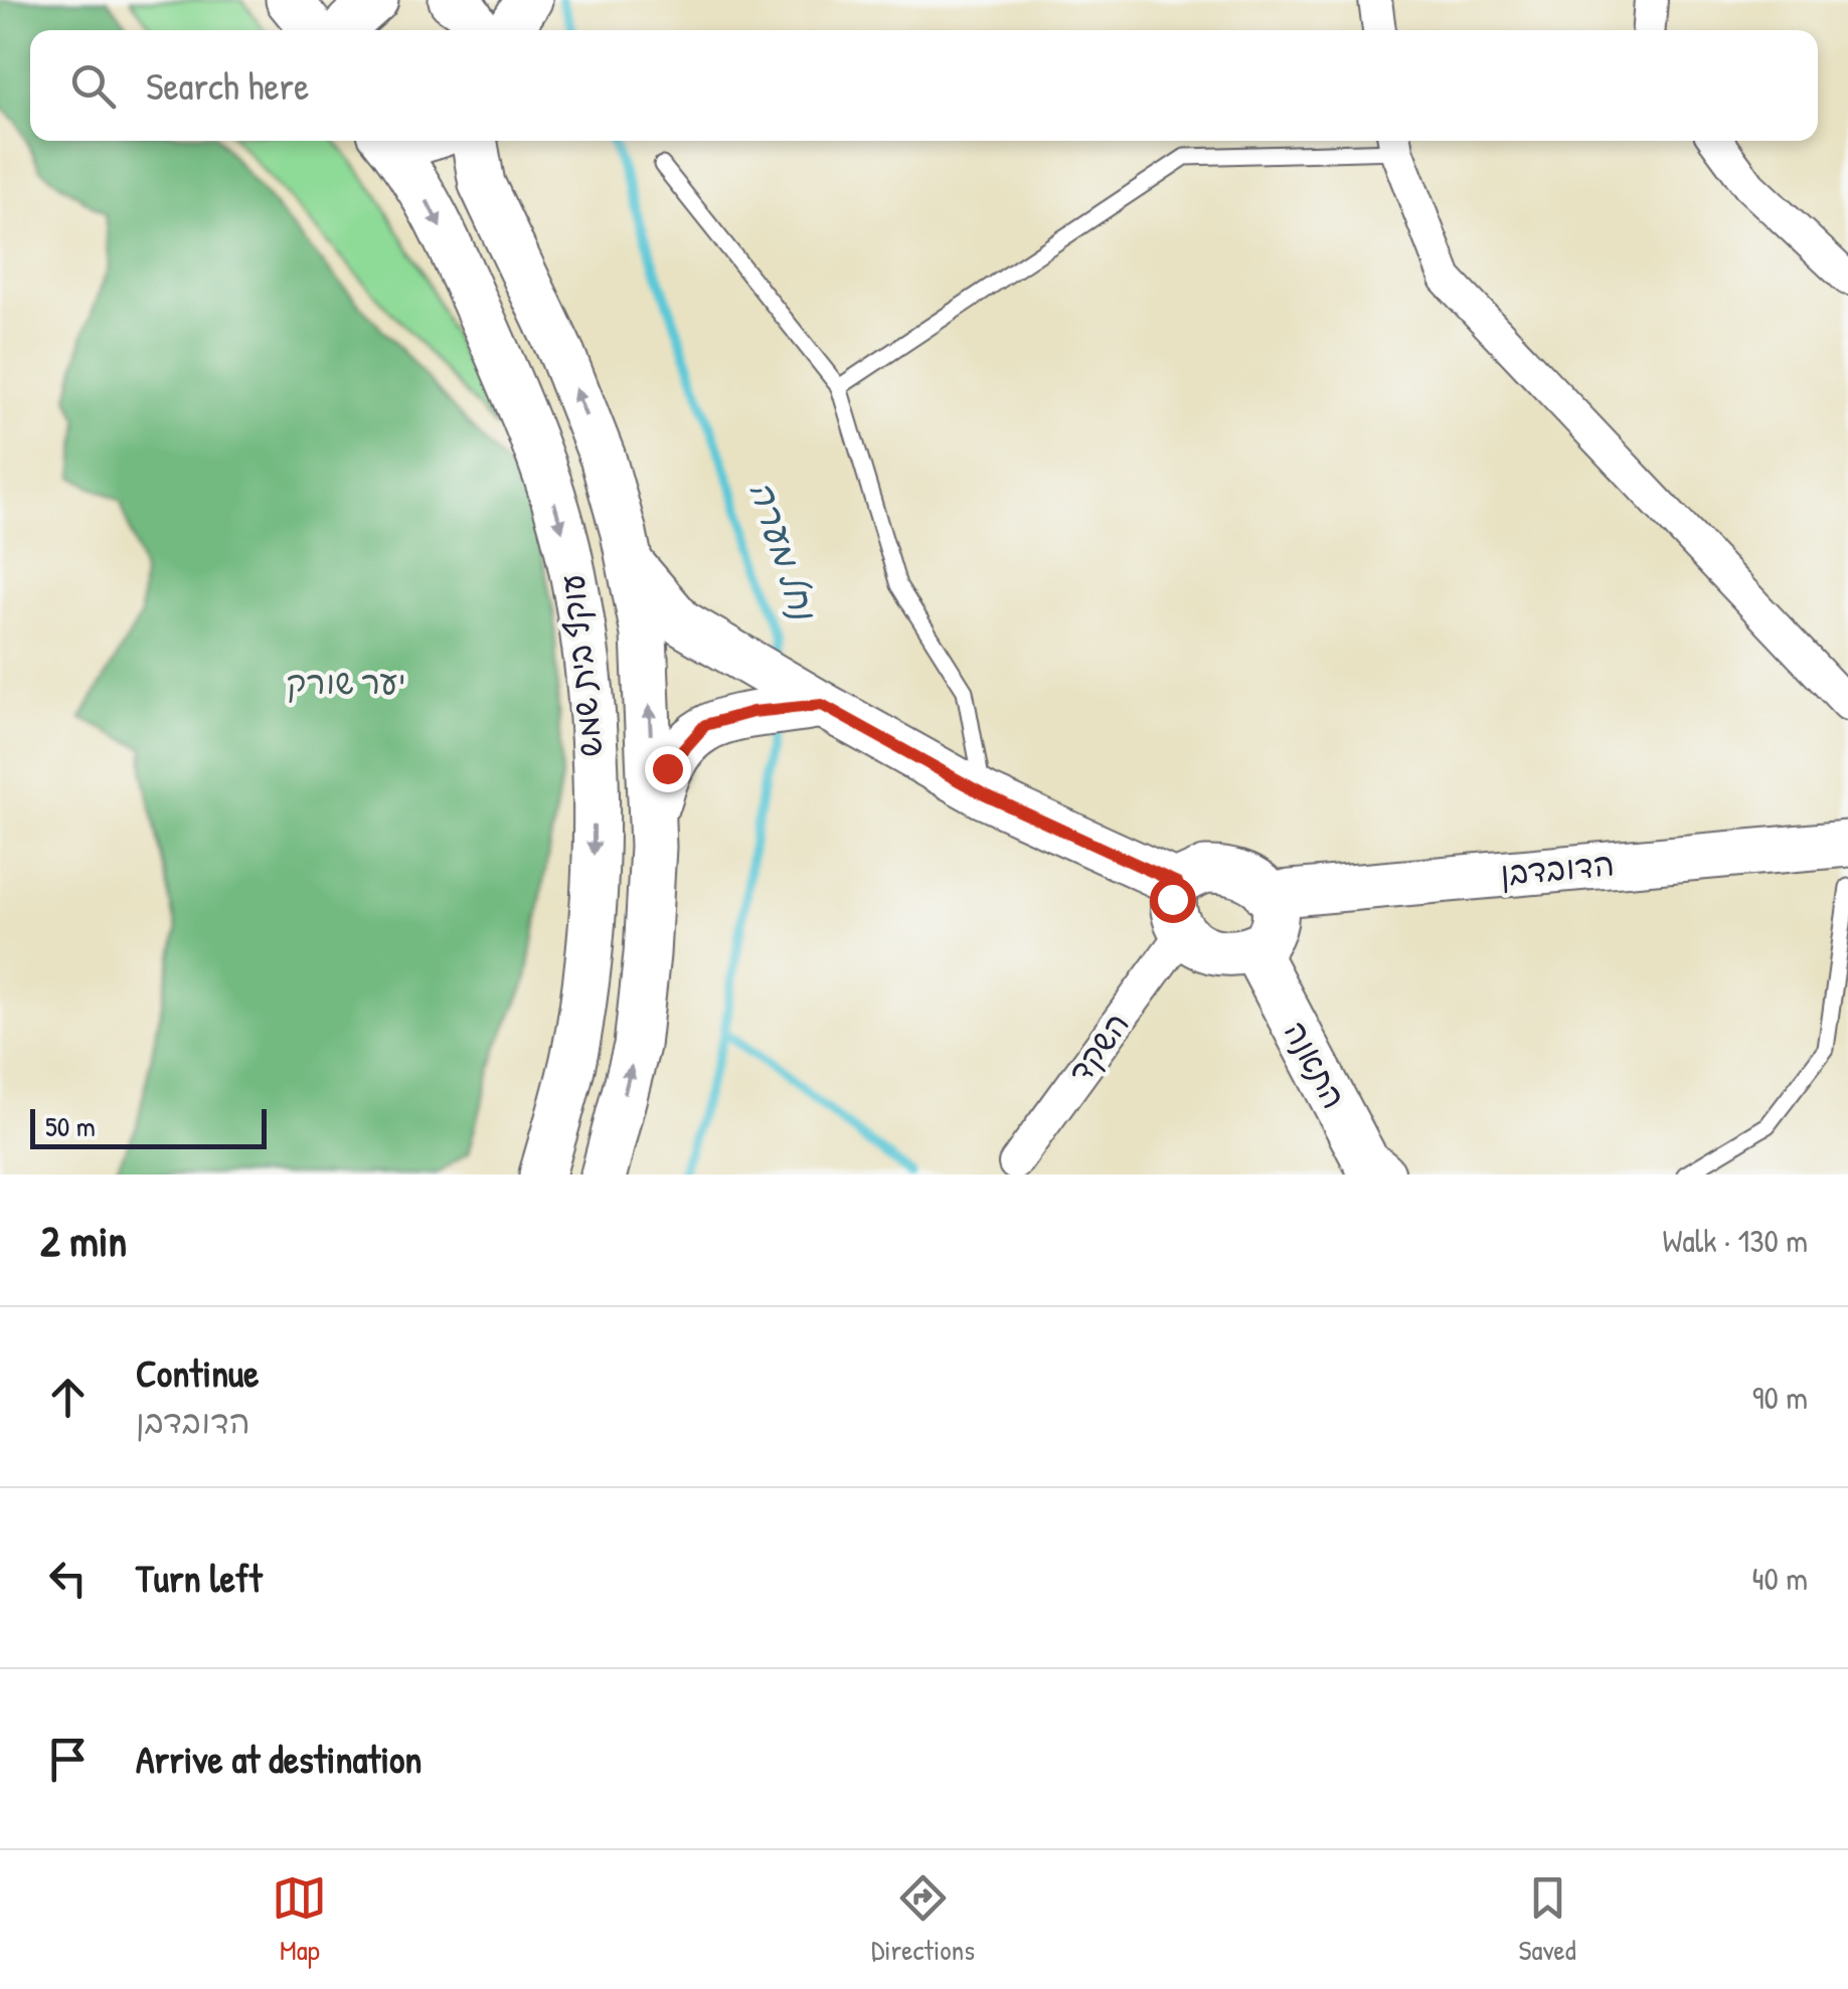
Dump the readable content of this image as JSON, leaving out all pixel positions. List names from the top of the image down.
{
  "streets": {
    "main road": ["עוקף בית שמש", "הדובדבן", "התאנה"],
    "street": ["השקד"]
  },
  "crossings": [
    ["הדובדבן", "השקד"],
    ["הדובדבן", "התאנה"],
    ["השקד", "התאנה"]
  ],
  "water": ["נחל מערה"],
  "parks": ["יער שורק"],
  "scale_bar": "50 m",
  "page": {
    "search": "Search here",
    "scale": "50 m",
    "heading": ["2 min", "Walk · 130 m"],
    "list": [
      ["Continue", "הדובדבן", "90 m"],
      ["Turn left", "40 m"],
      "Arrive at destination"
    ],
    "nav": ["Map", "Directions", "Saved"]
  }
}
